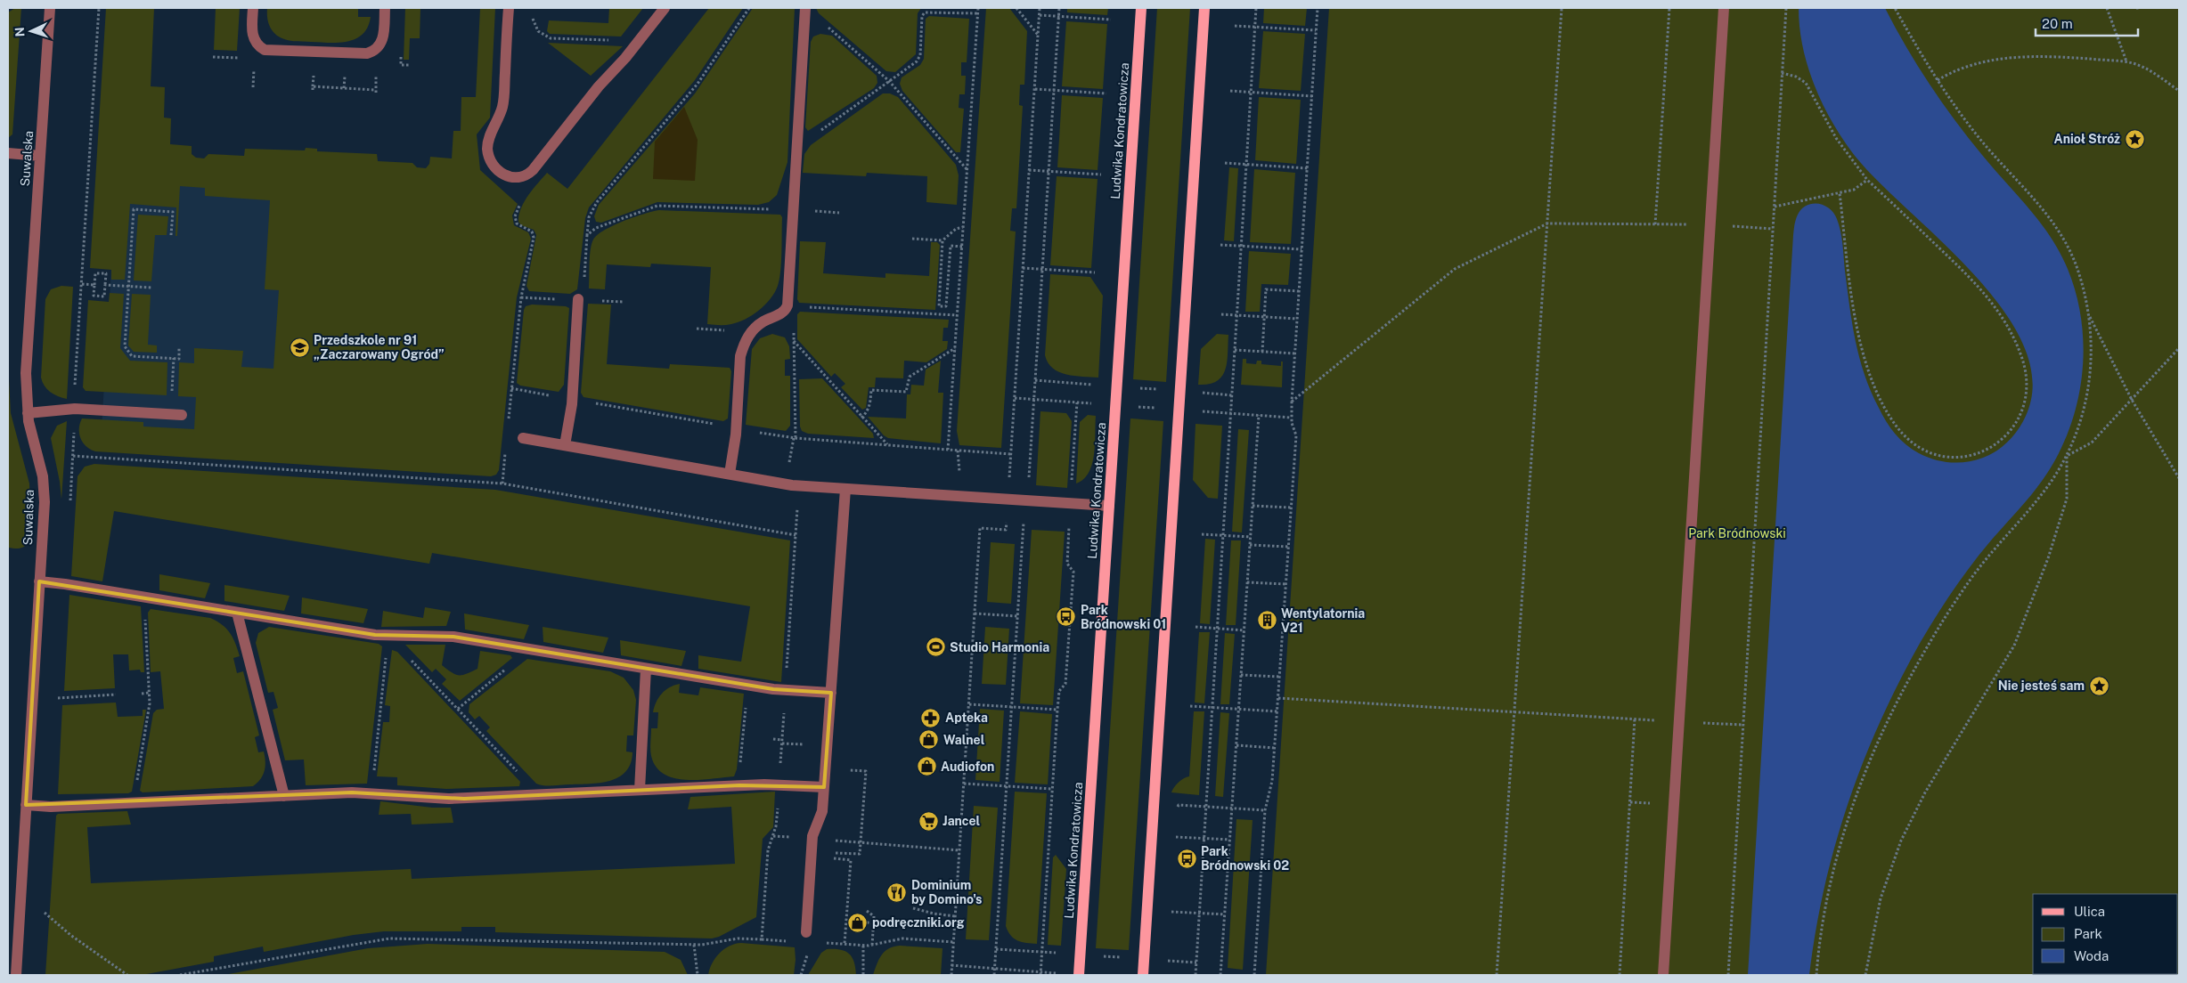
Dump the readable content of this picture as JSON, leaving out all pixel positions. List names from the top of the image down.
{
  "streets": {
    "main road": ["Ludwika Kondratowicza"],
    "street": ["Suwalska"]
  },
  "parks": ["Park Bródnowski"],
  "places": {
    "place": ["Anioł Stróż", "Nie jesteś sam"],
    "school or university": ["Przedszkole nr 91 „Zaczarowany Ogród”"],
    "bus stop": ["Park Bródnowski 01", "Park Bródnowski 02"],
    "building": ["Wentylatornia V21"],
    "sports": ["Studio Harmonia"],
    "pharmacy": ["Apteka"],
    "shop": ["Walnel", "Audiofon", "podręczniki.org"],
    "supermarket": ["Jancel"],
    "restaurant": ["Dominium by Domino's"]
  },
  "legend": ["Ulica", "Park", "Woda"],
  "scale_bar": "20 m",
  "north": "left"
}
